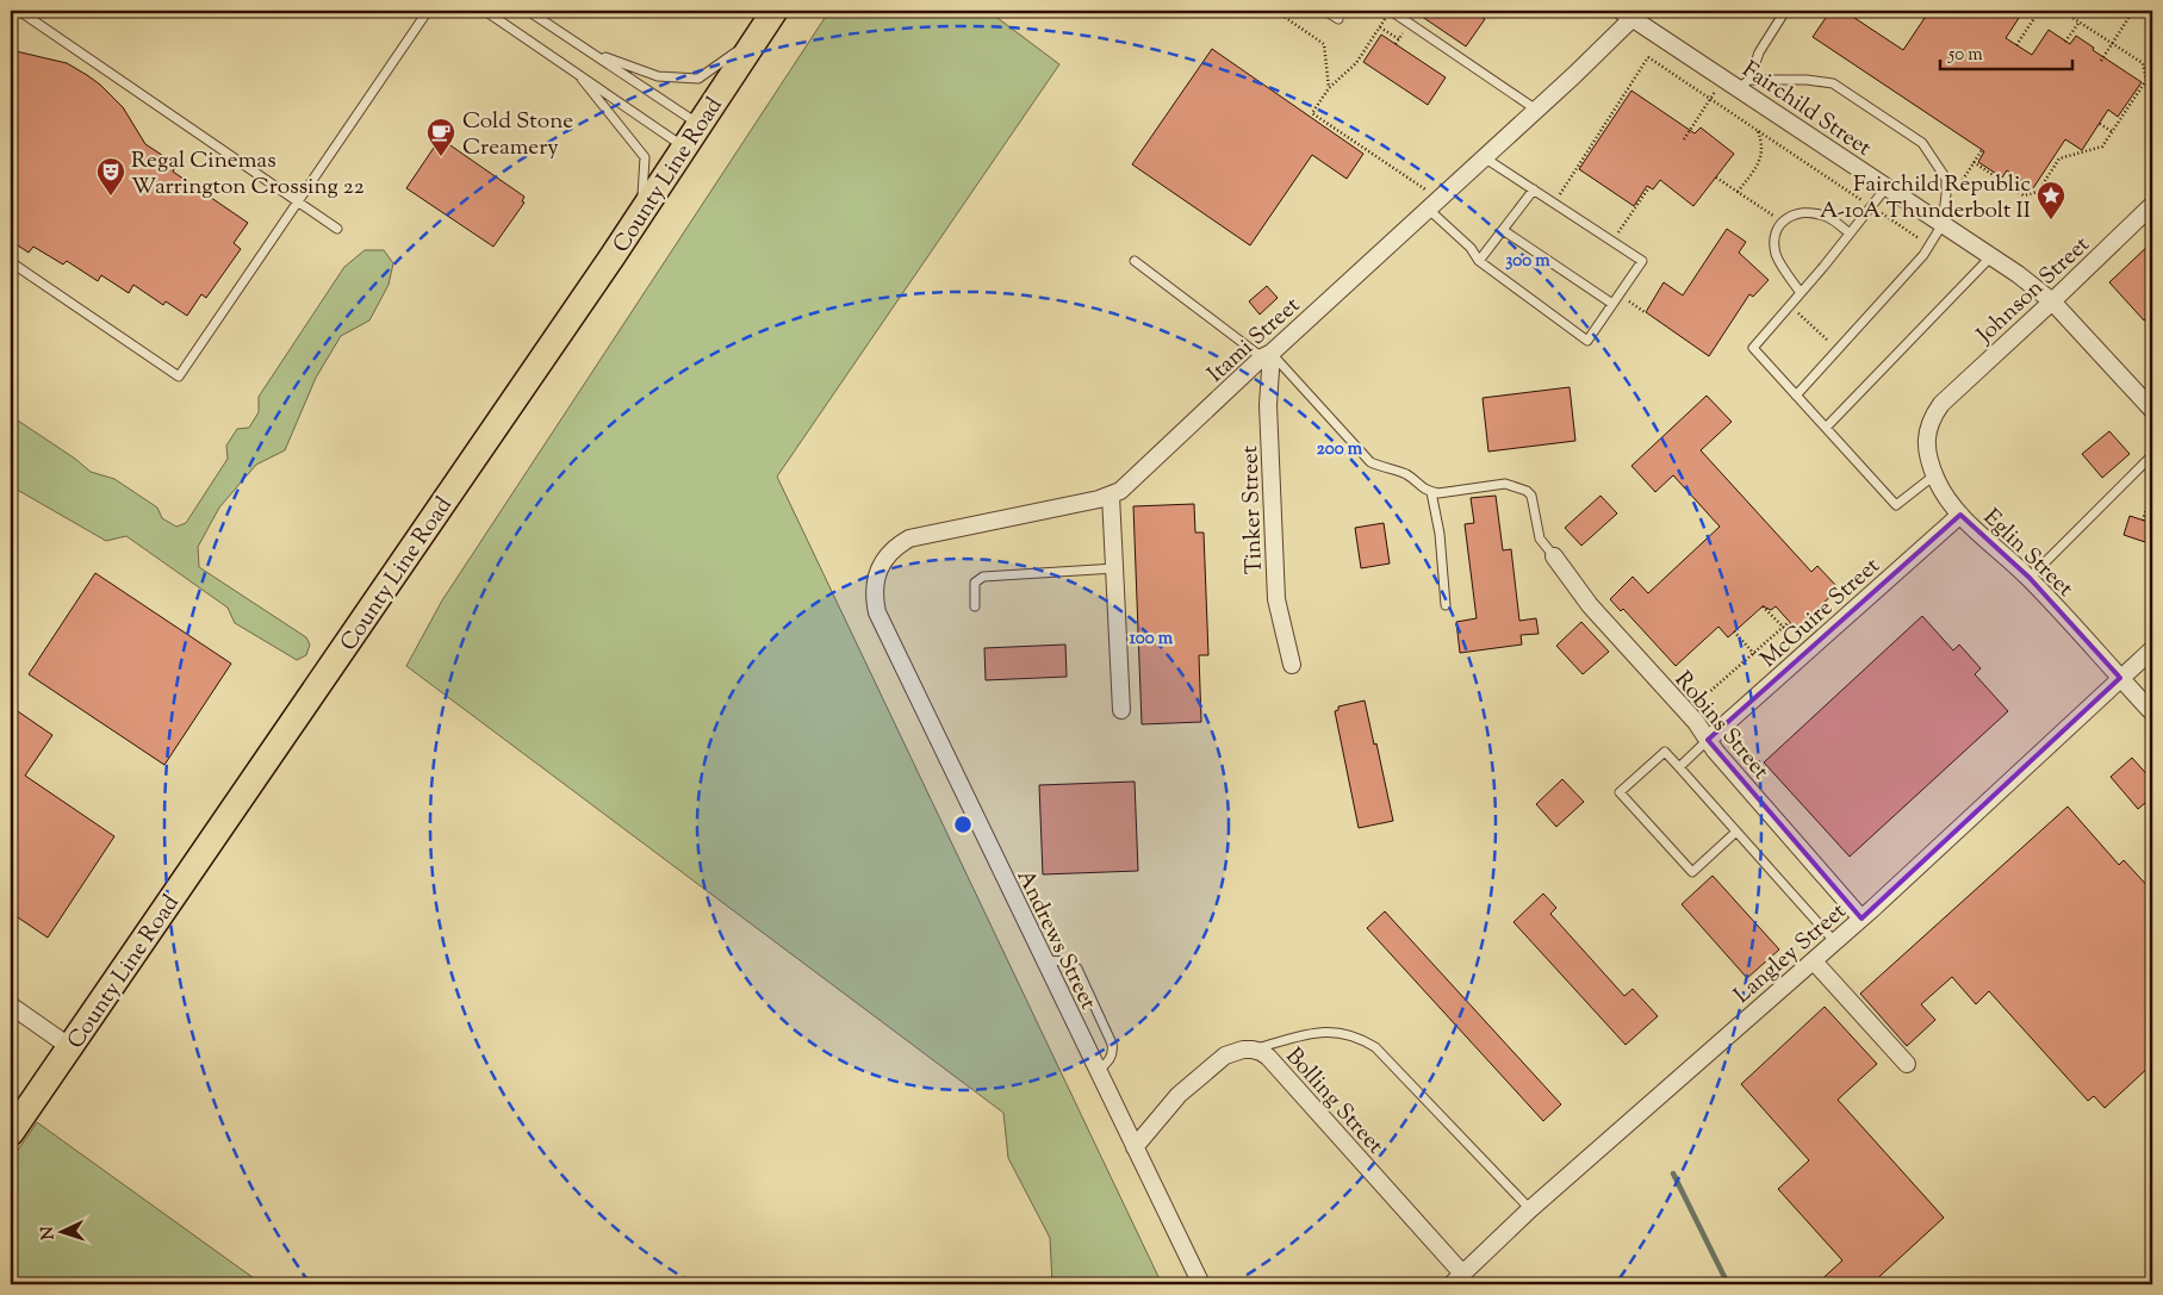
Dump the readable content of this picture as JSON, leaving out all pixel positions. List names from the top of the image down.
{
  "streets": {
    "main road": ["County Line Road"],
    "street": [
      "Fairchild Street",
      "Johnson Street",
      "Itami Street",
      "Tinker Street",
      "Eglin Street",
      "McGuire Street",
      "Robins Street",
      "Andrews Street",
      "Langley Street",
      "Bolling Street"
    ]
  },
  "crossings": [
    ["Fairchild Street", "Johnson Street"],
    ["Fairchild Street", "Itami Street"],
    ["Johnson Street", "Eglin Street"],
    ["Itami Street", "Tinker Street"],
    ["Itami Street", "Andrews Street"],
    ["Eglin Street", "McGuire Street"],
    ["Eglin Street", "Langley Street"],
    ["McGuire Street", "Robins Street"],
    ["Robins Street", "Langley Street"],
    ["Andrews Street", "Bolling Street"],
    ["Langley Street", "Bolling Street"]
  ],
  "places": {
    "cafe": ["Cold Stone Creamery"],
    "theatre": ["Regal Cinemas Warrington Crossing 22"],
    "place": ["Fairchild Republic A-10A Thunderbolt II"]
  },
  "scale_bar": "50 m",
  "north": "left",
  "rings": ["300 m", "200 m", "100 m"]
}
